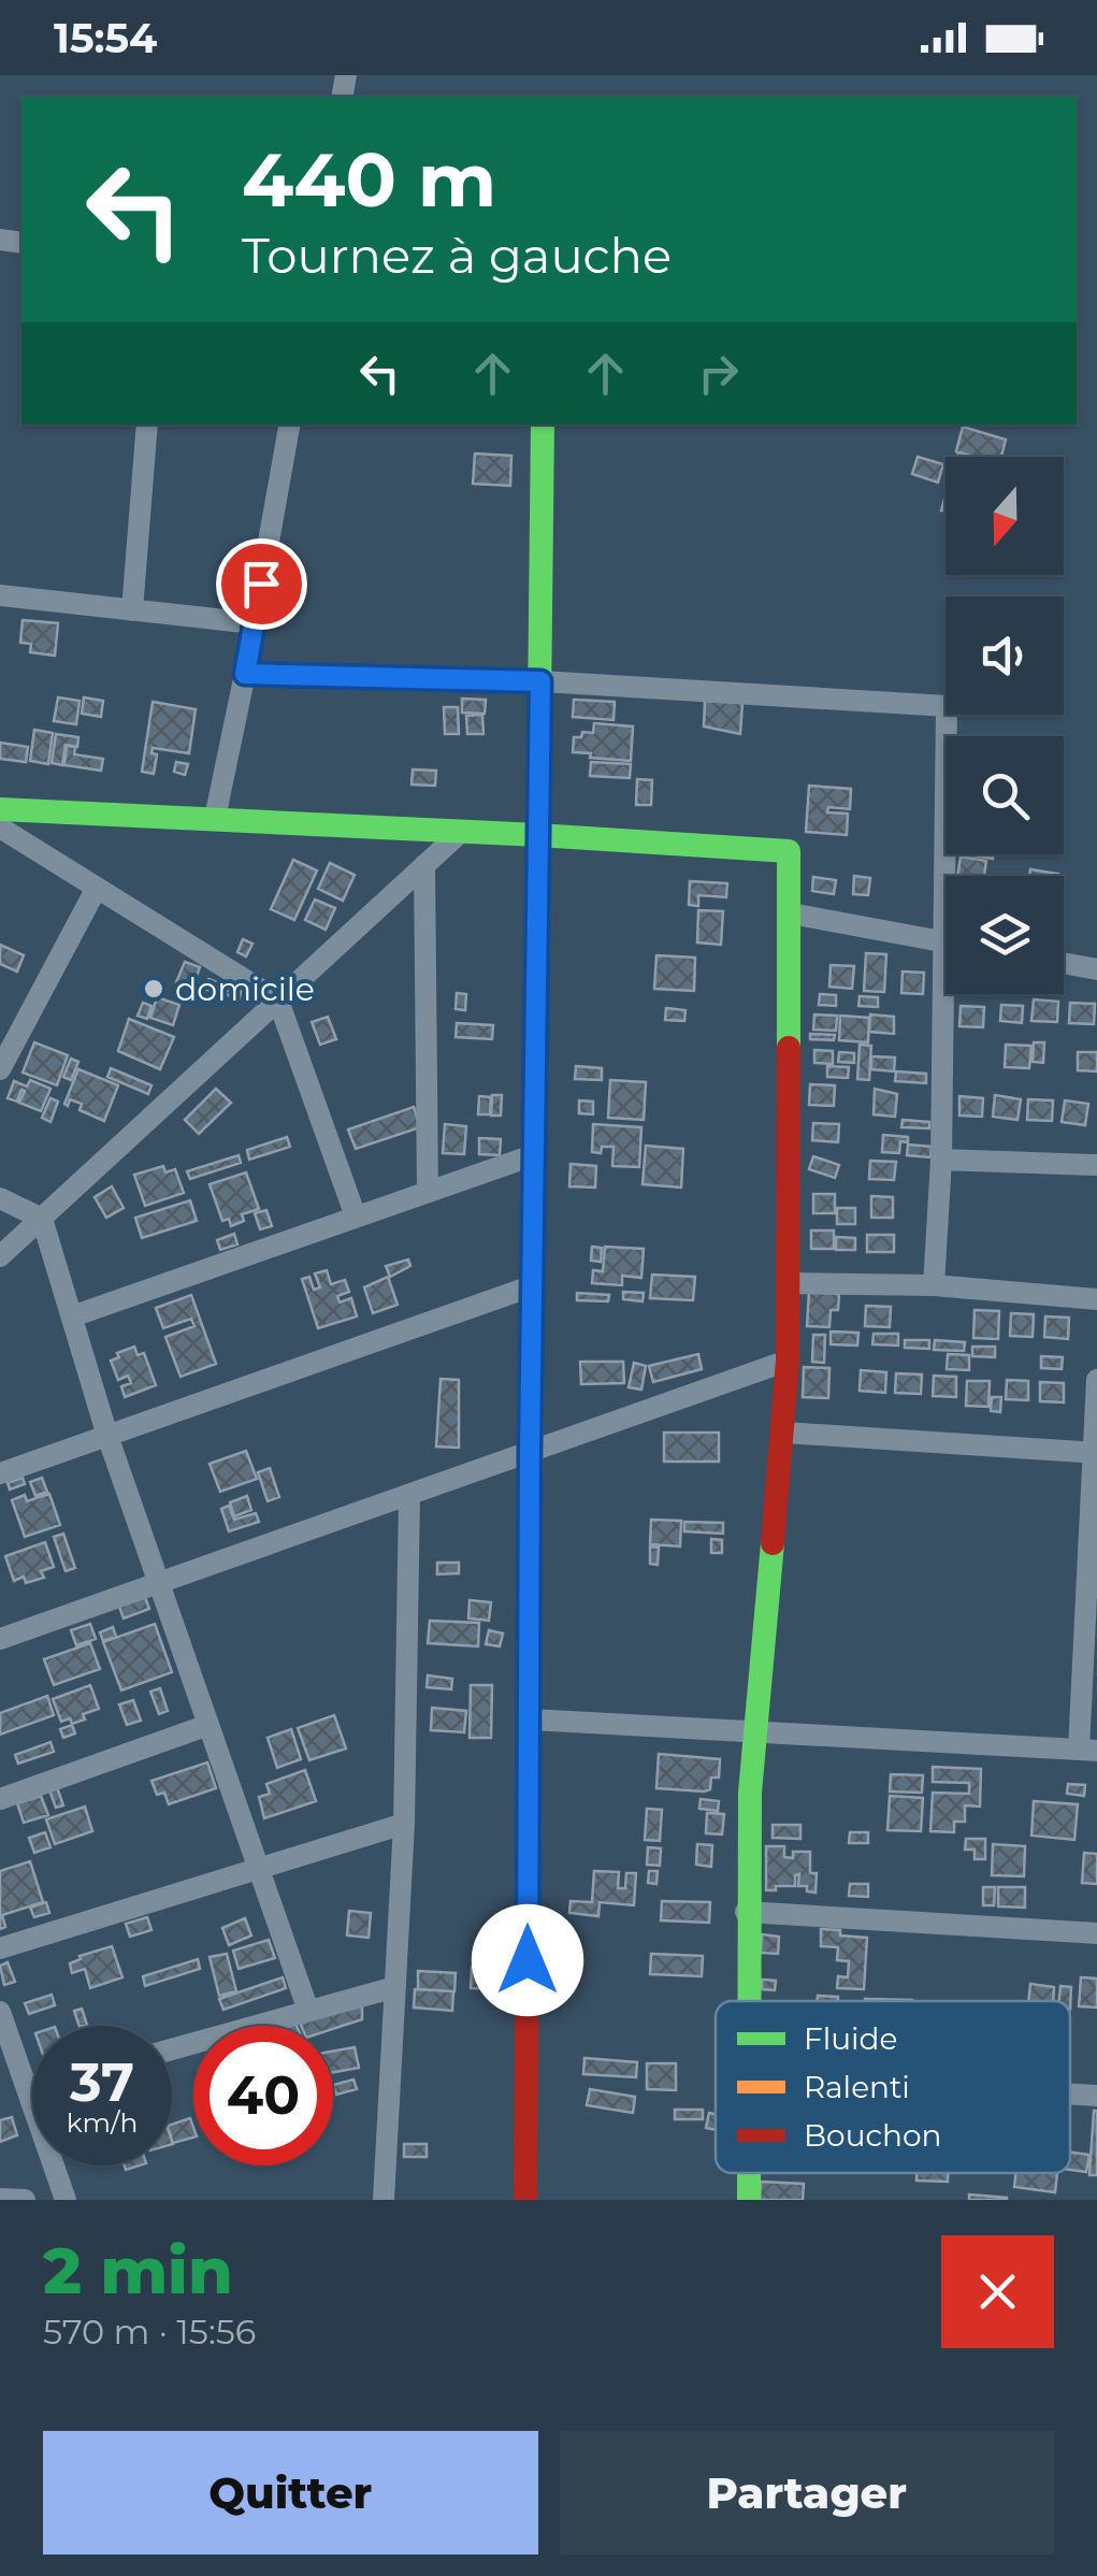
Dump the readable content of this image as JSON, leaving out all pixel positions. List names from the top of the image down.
{
  "places": ["domicile"],
  "legend": ["Fluide", "Ralenti", "Bouchon"],
  "north": "bottom",
  "page": {
    "status": "15:54",
    "turn": ["440 m", "Tournez à gauche"],
    "speed": "37 km/h",
    "limit": "40",
    "heading": ["2 min", "570 m · 15:56"],
    "buttons": ["Quitter", "Partager"]
  }
}
